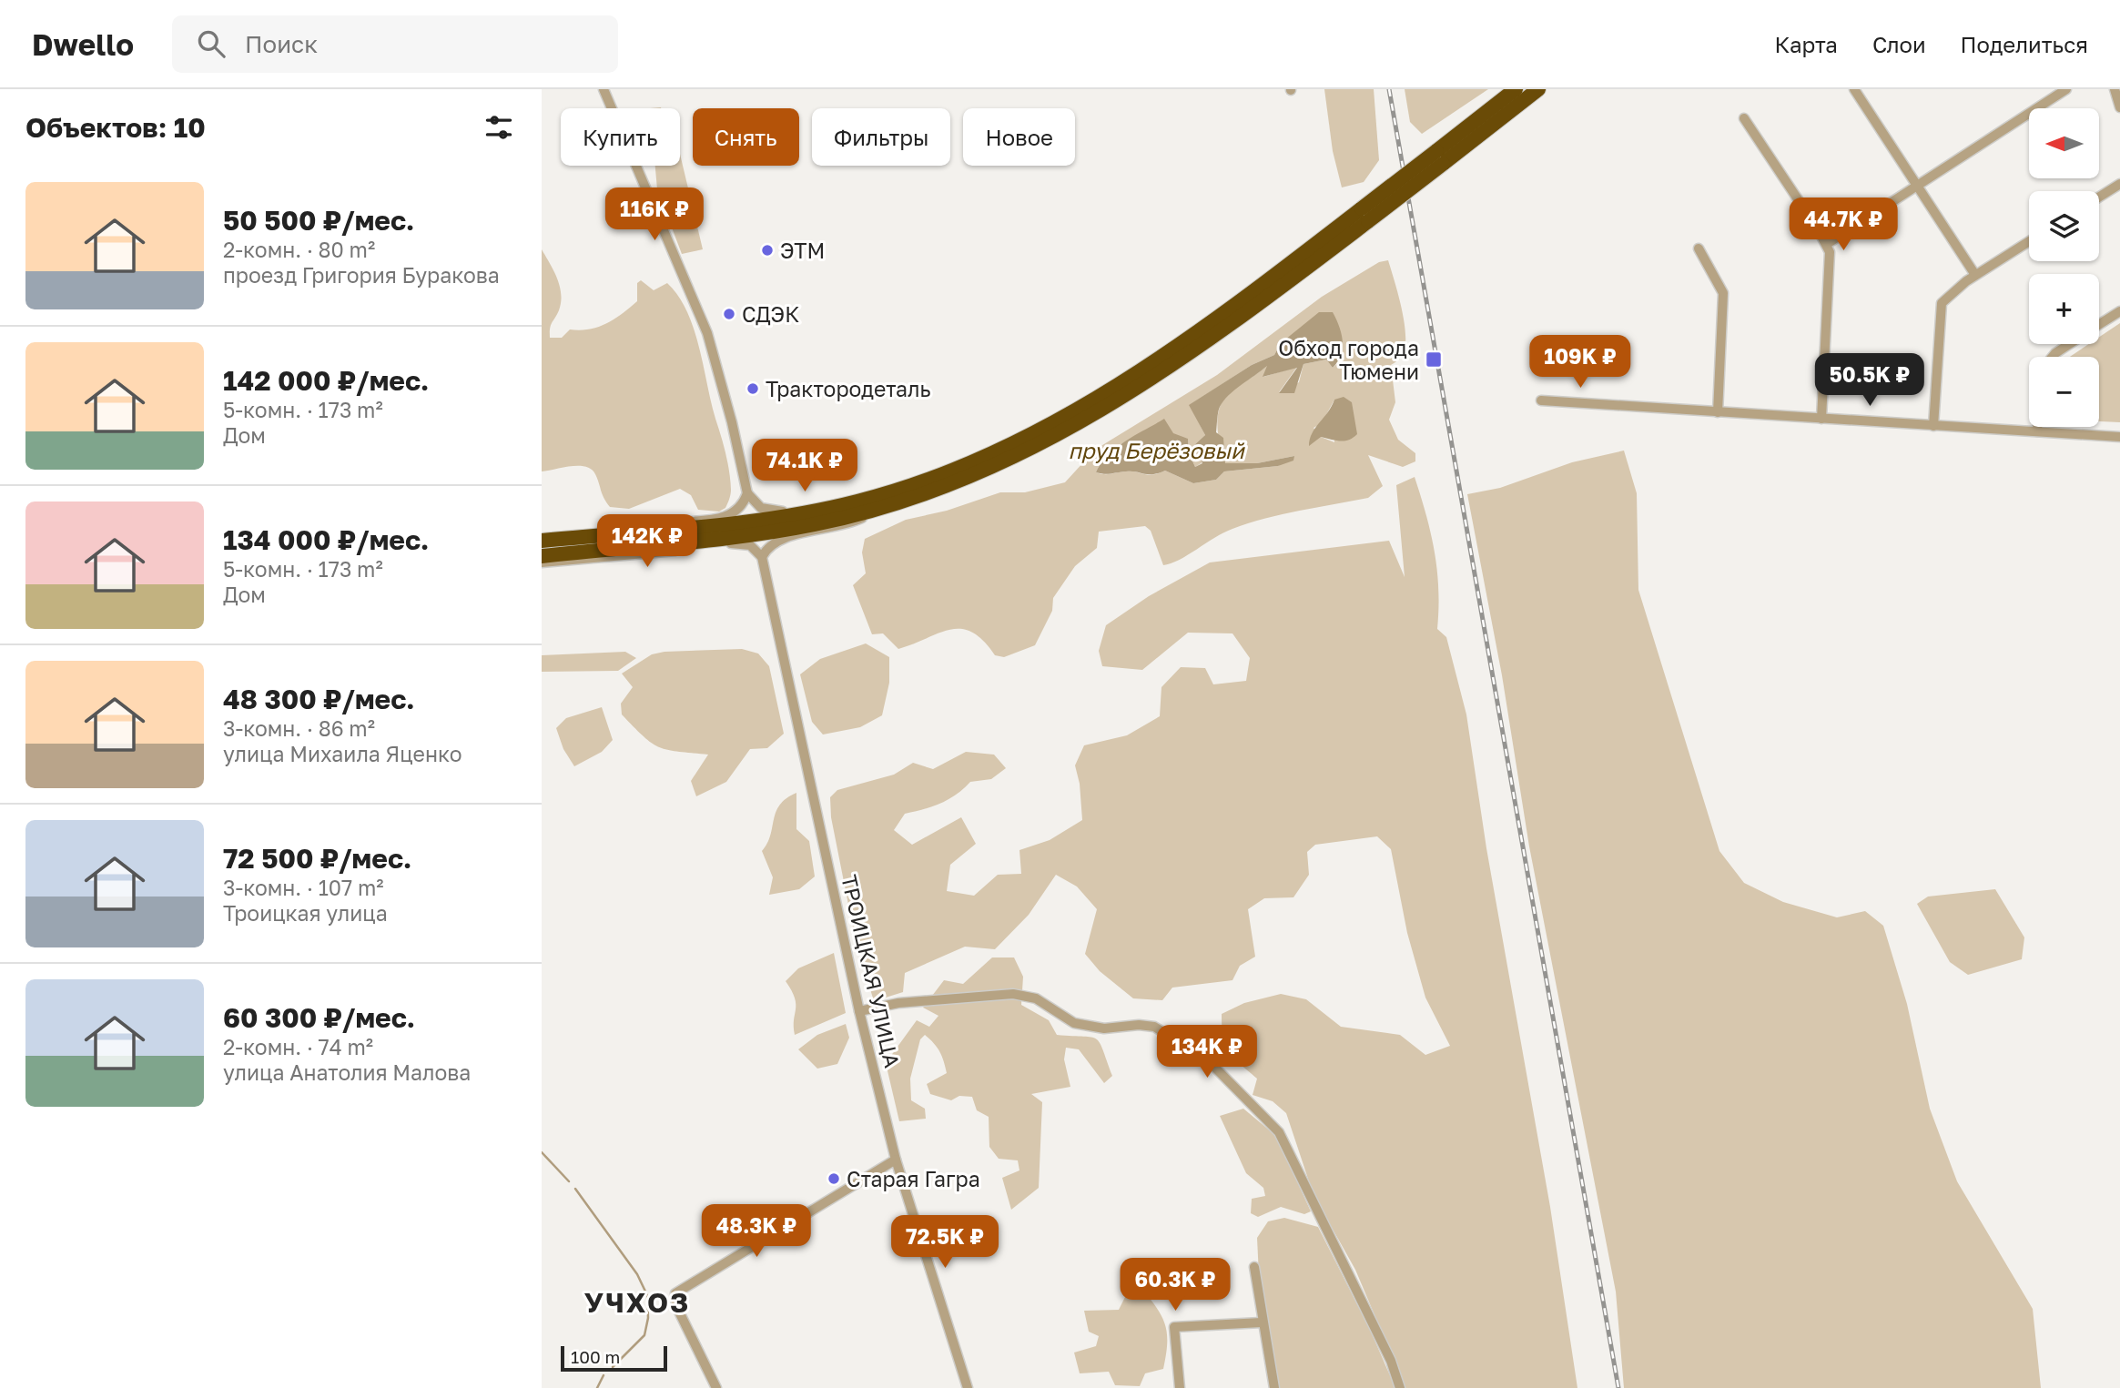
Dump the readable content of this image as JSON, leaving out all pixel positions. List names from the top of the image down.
{
  "streets": {
    "street": ["ТРОИЦКАЯ УЛИЦА"]
  },
  "districts": ["УЧХОЗ"],
  "water": ["пруд Берёзовый"],
  "places": {
    "other": [
      "ЭТМ",
      "СДЭК",
      "Трактородеталь",
      "Старая Гагра"
    ],
    "transit": ["Обход города Тюмени"]
  },
  "scale_bar": "100 m",
  "north": "left",
  "page": {
    "header": "Dwello",
    "search": "Поиск",
    "nav": ["Карта", "Слои", "Поделиться"],
    "heading": "Объектов: 10",
    "map_buttons": ["+", "−"],
    "chip": [
      "Купить",
      "Снять",
      "Фильтры",
      "Новое"
    ],
    "list": [
      {
        "name": "50 500 ₽/мес.",
        "note": "2-комн. · 80 m² · проезд Григория Буракова"
      },
      {
        "name": "142 000 ₽/мес.",
        "note": "5-комн. · 173 m² · Дом"
      },
      {
        "name": "134 000 ₽/мес.",
        "note": "5-комн. · 173 m² · Дом"
      },
      {
        "name": "48 300 ₽/мес.",
        "note": "3-комн. · 86 m² · улица Михаила Яценко"
      },
      {
        "name": "72 500 ₽/мес.",
        "note": "3-комн. · 107 m² · Троицкая улица"
      },
      {
        "name": "60 300 ₽/мес.",
        "note": "2-комн. · 74 m² · улица Анатолия Малова"
      }
    ],
    "price": [
      "116K ₽",
      "44.7K ₽",
      "109K ₽",
      "50.5K ₽",
      "74.1K ₽",
      "142K ₽",
      "134K ₽",
      "48.3K ₽",
      "72.5K ₽",
      "60.3K ₽"
    ],
    "scale": "100 m"
  }
}
